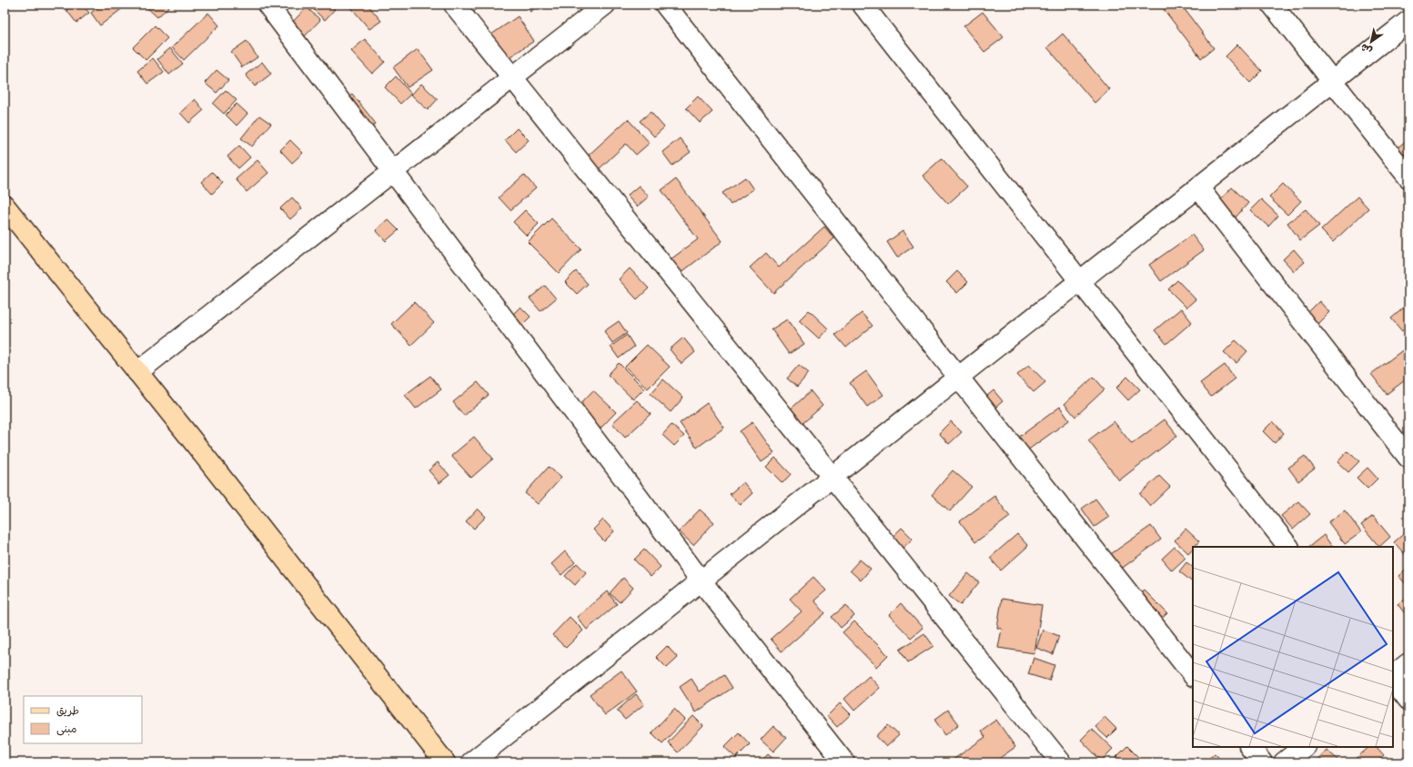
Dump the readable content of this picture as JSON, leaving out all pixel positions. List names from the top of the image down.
{
  "legend": ["طريق", "مبنى"],
  "north": "bottom left"
}
